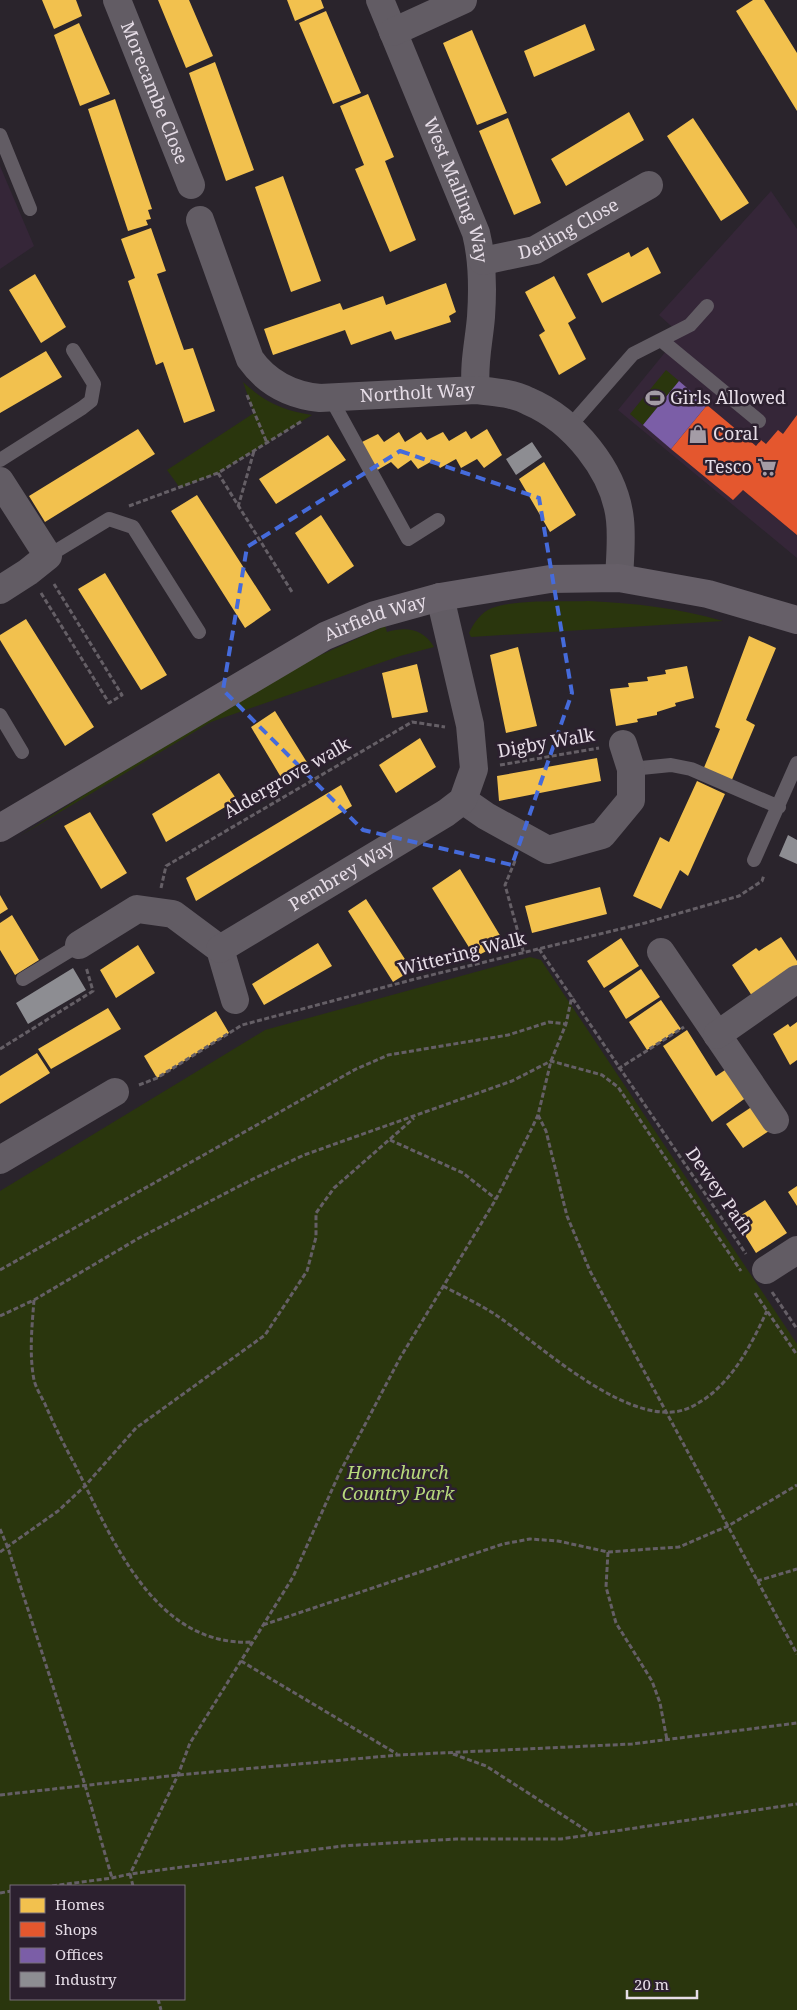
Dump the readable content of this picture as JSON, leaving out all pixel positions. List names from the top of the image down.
{
  "streets": {
    "street": [
      "Morecambe Close",
      "West Malling Way",
      "Detling Close",
      "Northolt Way",
      "Airfield Way",
      "Pembrey Way"
    ],
    "path": [
      "Digby Walk",
      "Aldergrove walk",
      "Wittering Walk",
      "Dewey Path"
    ]
  },
  "crossings": [
    ["West Malling Way", "Detling Close"],
    ["West Malling Way", "Northolt Way"],
    ["Northolt Way", "Airfield Way"],
    ["Wittering Walk", "Dewey Path"]
  ],
  "parks": ["Hornchurch Country Park"],
  "places": {
    "sports": ["Girls Allowed"],
    "shop": ["Coral"],
    "supermarket": ["Tesco"]
  },
  "legend": [
    "Homes",
    "Shops",
    "Offices",
    "Industry"
  ],
  "scale_bar": "20 m"
}
